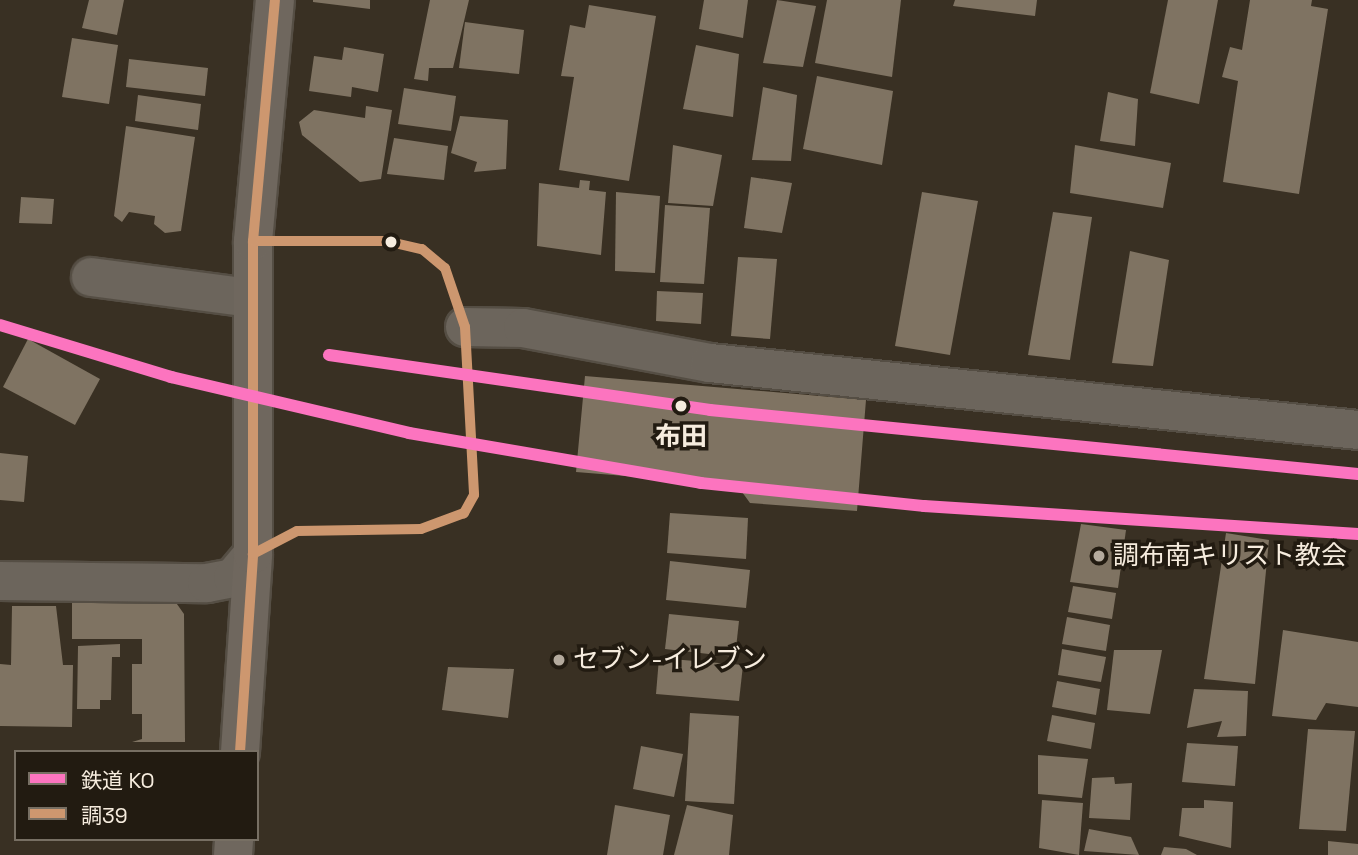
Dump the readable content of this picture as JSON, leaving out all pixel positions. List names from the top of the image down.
{
  "places": ["布田", "調布南キリスト教会", "セブン-イレブン"],
  "lines": ["transit line 調39", "rail line KO"],
  "legend": ["鉄道 KO", "調39"]
}
